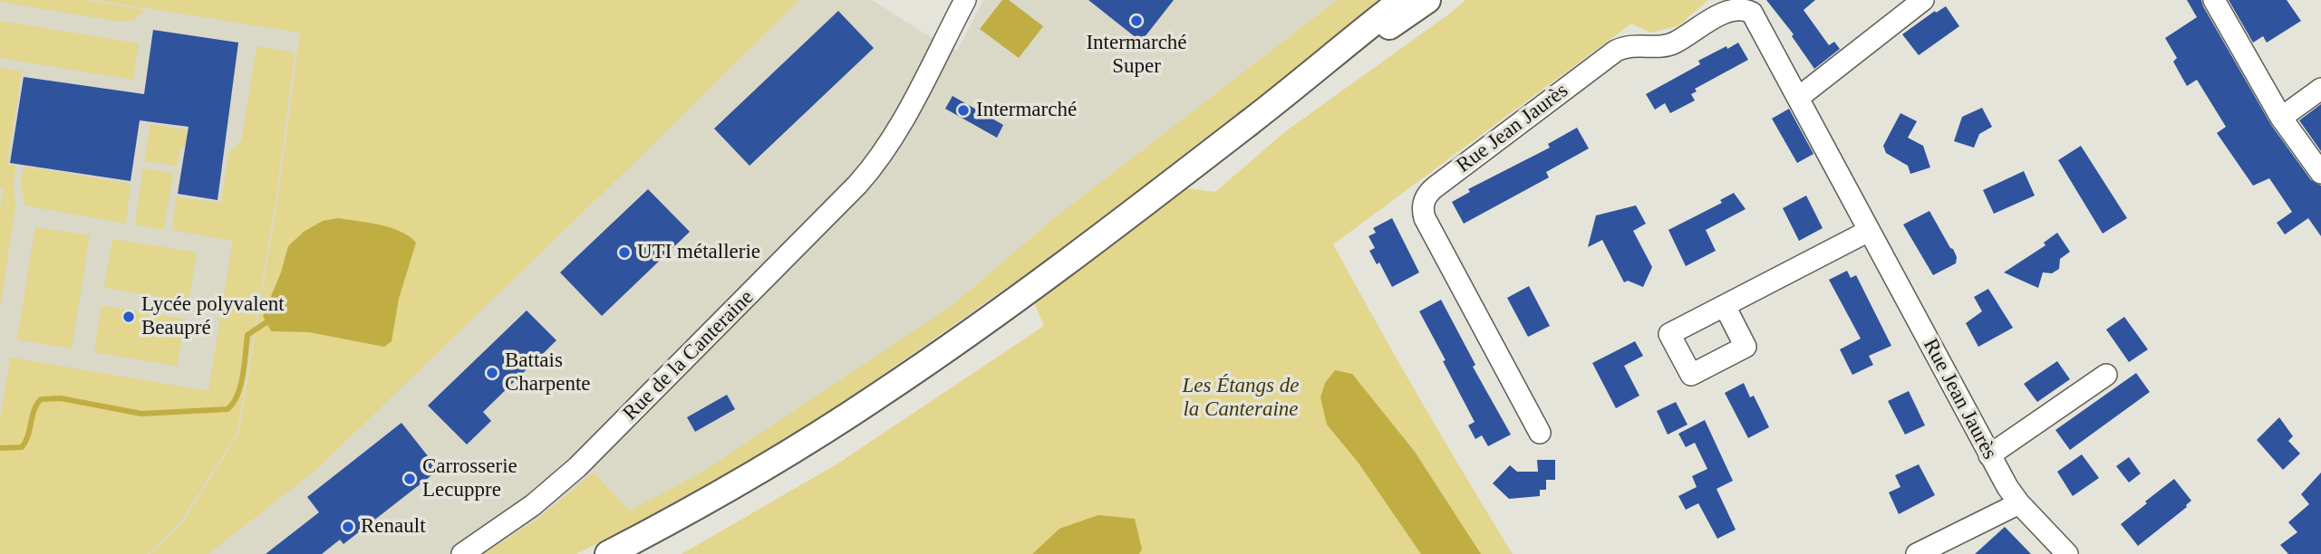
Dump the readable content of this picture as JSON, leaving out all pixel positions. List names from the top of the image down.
{
  "streets": {
    "street": ["Rue Jean Jaurès", "Rue de la Canteraine"]
  },
  "parks": ["Les Étangs de la Canteraine"],
  "places": [
    "Intermarché Super",
    "Intermarché",
    "UTI métallerie",
    "Lycée polyvalent Beaupré",
    "Battais Charpente",
    "Carrosserie Lecuppre",
    "Renault"
  ]
}
